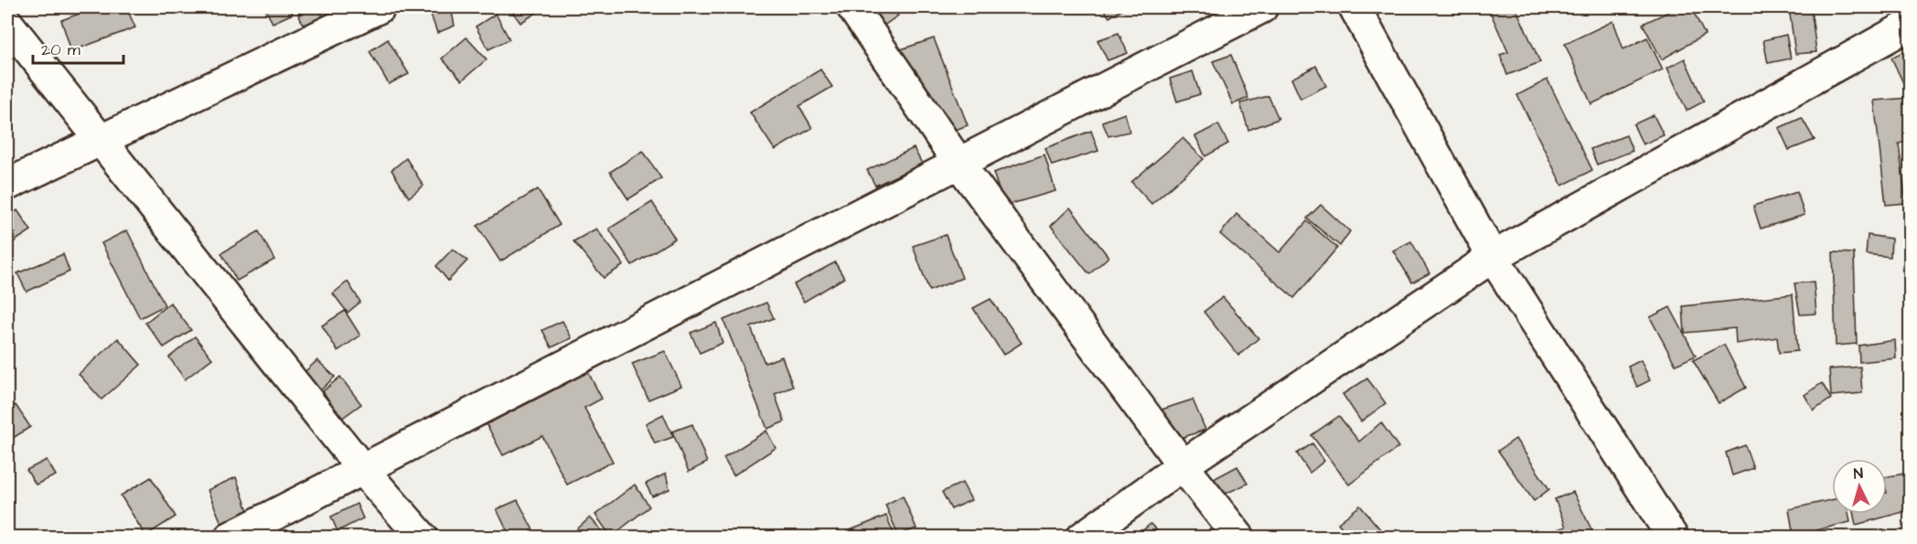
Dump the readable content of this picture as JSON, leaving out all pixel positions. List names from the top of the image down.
{
  "scale_bar": "20 m",
  "north": "top"
}
